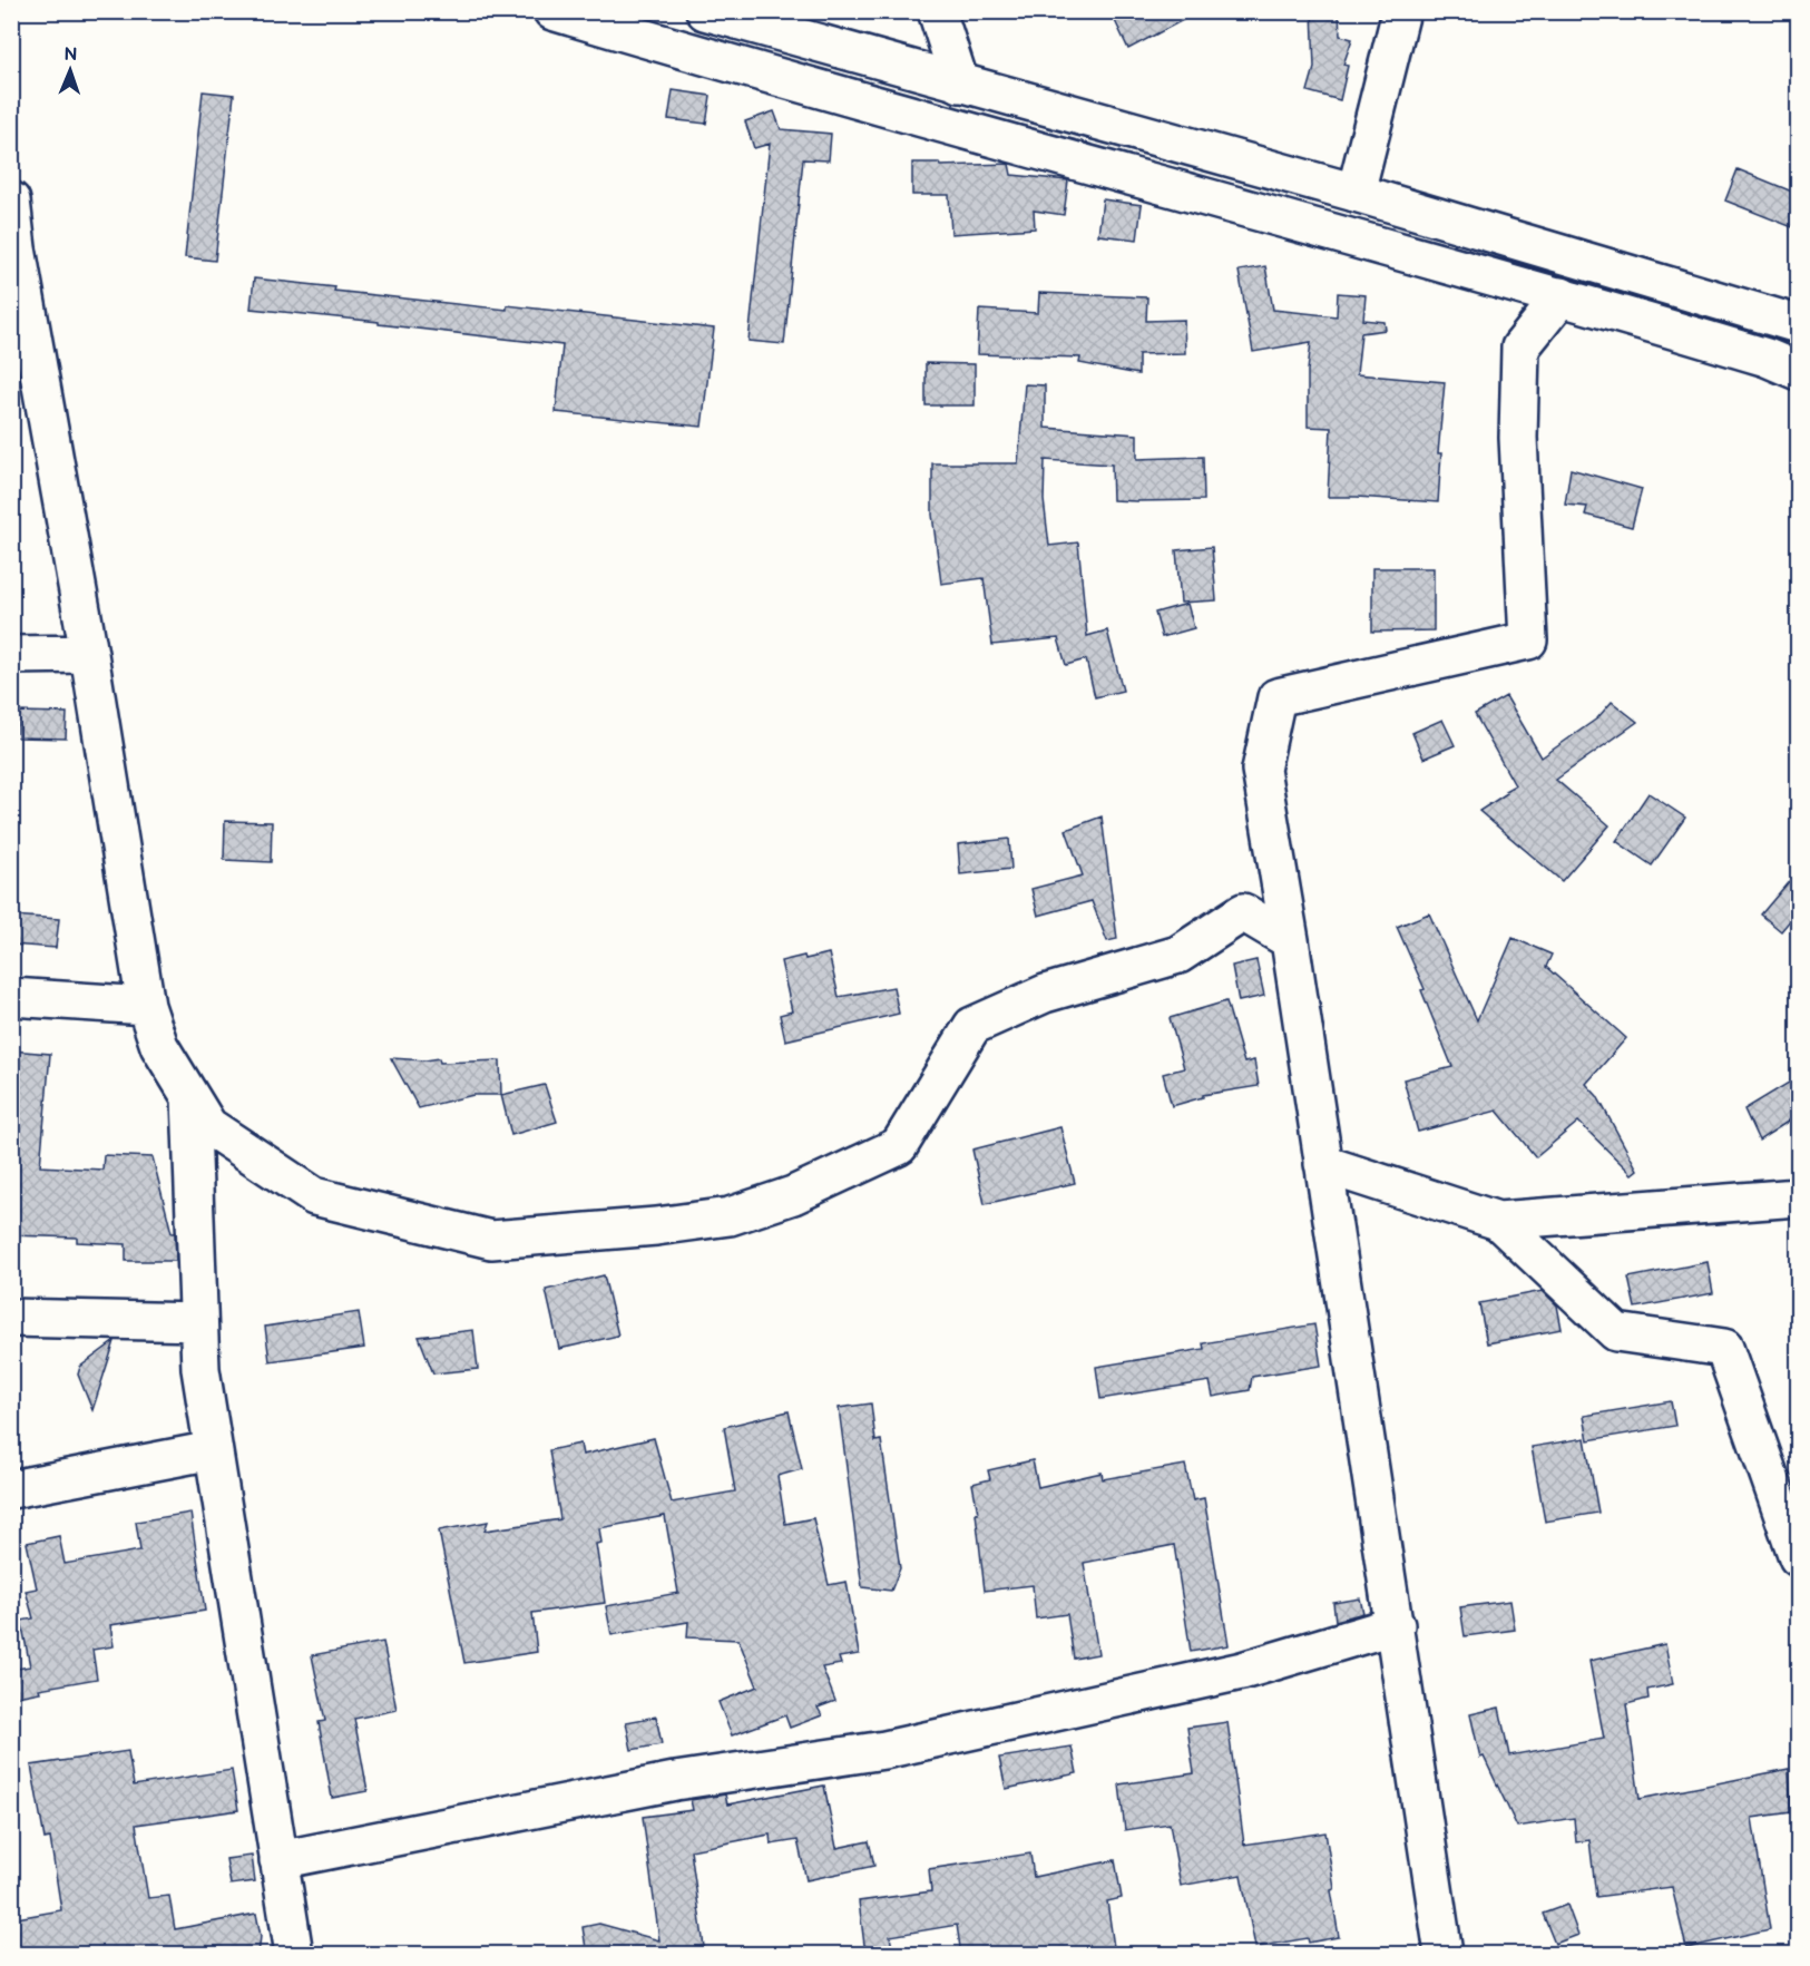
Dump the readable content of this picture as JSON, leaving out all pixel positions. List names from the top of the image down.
{
  "north": "top"
}
